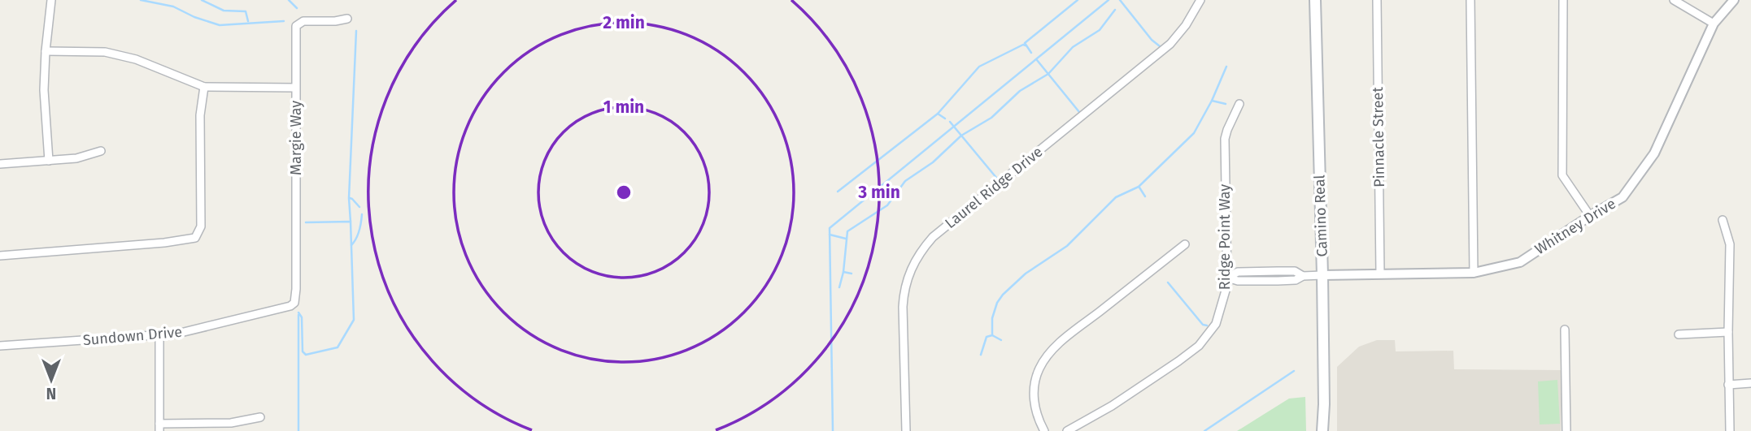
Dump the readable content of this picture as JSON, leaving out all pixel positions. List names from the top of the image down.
{
  "streets": {
    "main road": ["Camino Real"],
    "street": [
      "Pinnacle Street",
      "Margie Way",
      "Laurel Ridge Drive",
      "Whitney Drive",
      "Ridge Point Way",
      "Sundown Drive"
    ]
  },
  "crossings": [
    ["Pinnacle Street", "Whitney Drive"],
    ["Margie Way", "Sundown Drive"],
    ["Camino Real", "Whitney Drive"],
    ["Whitney Drive", "Ridge Point Way"]
  ],
  "north": "bottom",
  "rings": ["2 min", "1 min", "3 min"]
}
